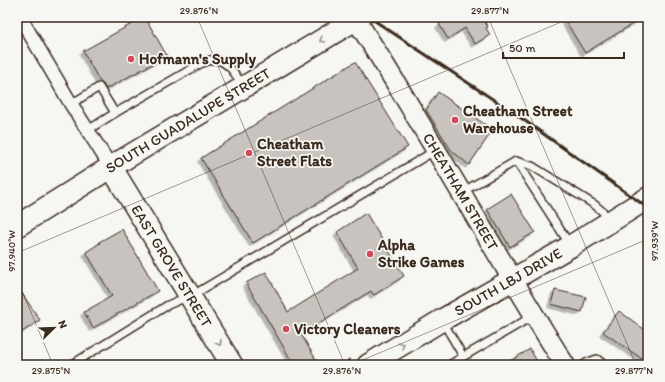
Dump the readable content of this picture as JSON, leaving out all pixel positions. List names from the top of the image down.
{
  "streets": {
    "main road": ["SOUTH GUADALUPE STREET", "EAST GROVE STREET", "SOUTH LBJ DRIVE"],
    "street": ["CHEATHAM STREET"]
  },
  "crossings": [
    ["SOUTH GUADALUPE STREET", "CHEATHAM STREET"],
    ["SOUTH GUADALUPE STREET", "EAST GROVE STREET"],
    ["CHEATHAM STREET", "SOUTH LBJ DRIVE"]
  ],
  "one_way": ["EAST GROVE STREET"],
  "places": [
    "Hofmann's Supply",
    "Cheatham Street Warehouse",
    "Cheatham Street Flats",
    "Alpha Strike Games",
    "Victory Cleaners"
  ],
  "scale_bar": "50 m",
  "north": "top right",
  "coordinates": [
    "29.876°N",
    "29.877°N",
    "97.939°W",
    "97.940°W",
    "29.875°N"
  ]
}
